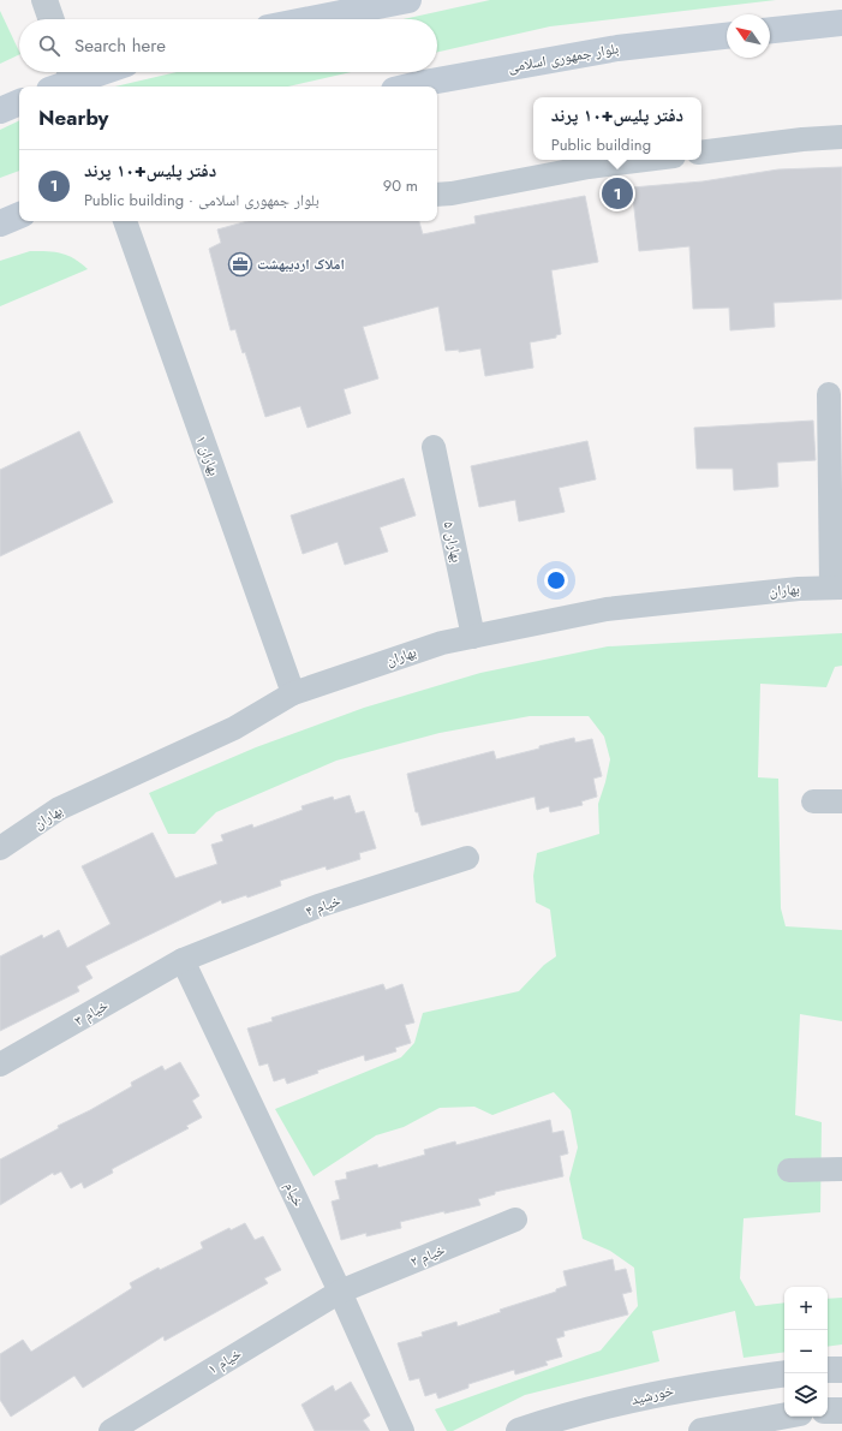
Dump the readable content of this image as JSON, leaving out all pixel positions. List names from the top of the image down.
{
  "streets": {
    "main road": ["بلوار جمهوری اسلامی"],
    "street": [
      "بهاران ۱",
      "بهاران ۵",
      "بهاران",
      "خیام ۴",
      "خیام ۳",
      "خیام",
      "خیام ۲",
      "خیام ۱",
      "خورشید"
    ]
  },
  "crossings": [
    ["بهاران ۱", "بهاران"],
    ["بهاران ۵", "بهاران"],
    ["خیام ۴", "خیام ۳"],
    ["خیام ۴", "خیام"],
    ["خیام ۳", "خیام"],
    ["خیام", "خیام ۲"],
    ["خیام", "خیام ۱"],
    ["خیام ۲", "خیام ۱"]
  ],
  "places": {
    "office": ["املاک اردیبهشت"]
  },
  "north": "top left",
  "page": {
    "search": "Search here",
    "heading": "Nearby",
    "popup": ["دفتر پلیس+۱۰ پرند", "Public building"],
    "list": [
      {
        "mark": "1",
        "name": "دفتر پلیس+۱۰ پرند",
        "note": "Public building · بلوار جمهوری اسلامی",
        "value": "90 m"
      }
    ],
    "pins": "1",
    "map_buttons": ["+", "−"]
  }
}
